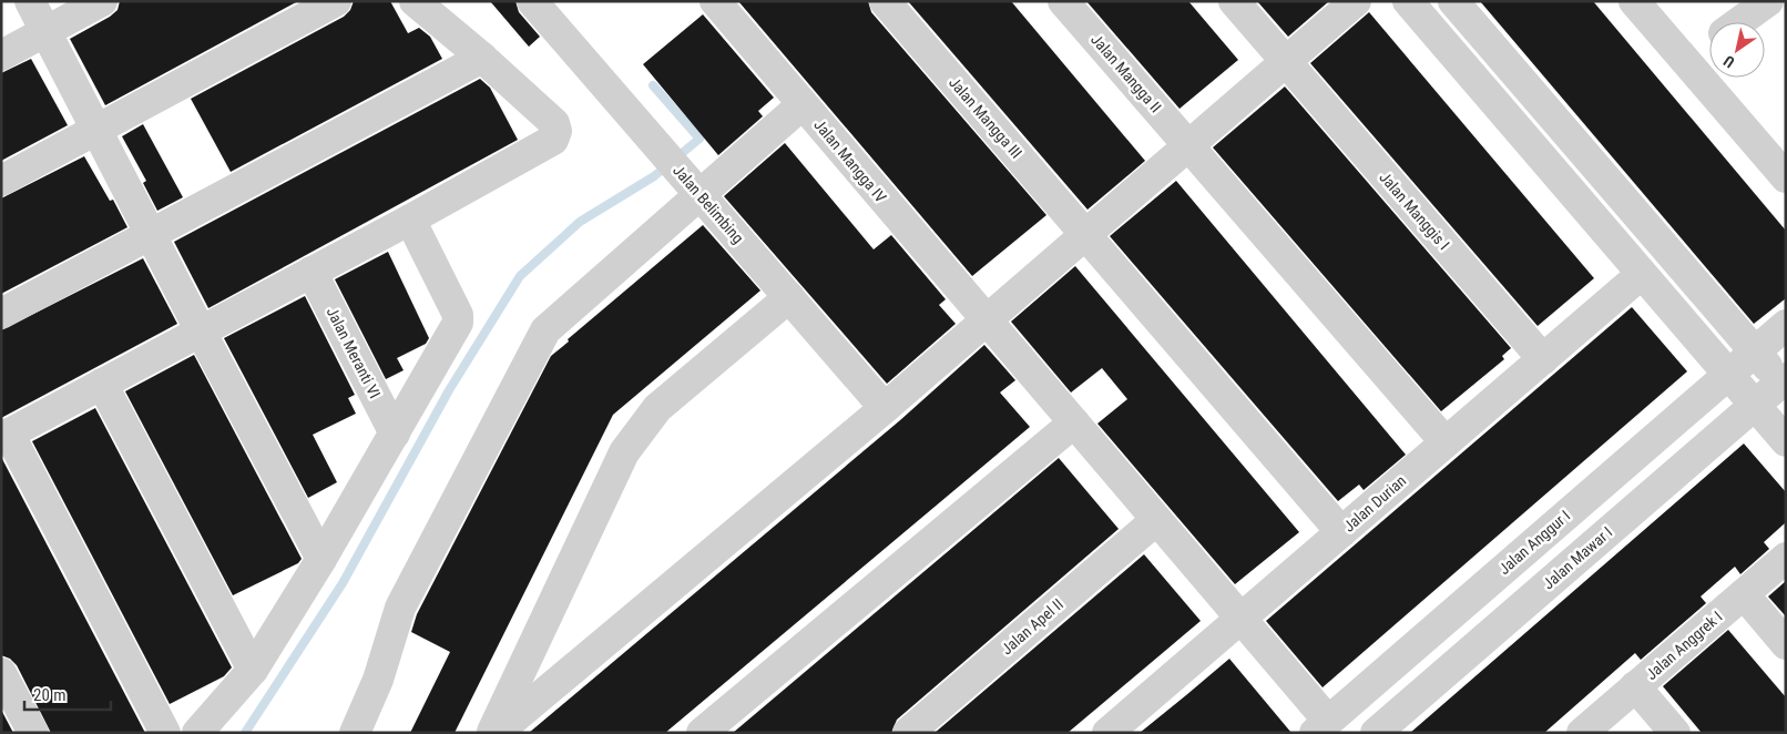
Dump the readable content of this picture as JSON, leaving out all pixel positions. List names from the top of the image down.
{
  "streets": {
    "street": [
      "Jalan Mangga II",
      "Jalan Mangga III",
      "Jalan Mangga IV",
      "Jalan Belimbing",
      "Jalan Manggis I",
      "Jalan Meranti VI",
      "Jalan Durian",
      "Jalan Anggur I",
      "Jalan Mawar I",
      "Jalan Apel II",
      "Jalan Anggrek I"
    ]
  },
  "crossings": [
    ["Jalan Mangga II", "Jalan Durian"],
    ["Jalan Mangga III", "Jalan Durian"],
    ["Jalan Mangga IV", "Jalan Durian"],
    ["Jalan Mangga IV", "Jalan Anggur I"],
    ["Jalan Mangga IV", "Jalan Apel II"],
    ["Jalan Manggis I", "Jalan Durian"]
  ],
  "scale_bar": "20 m",
  "north": "bottom left"
}
